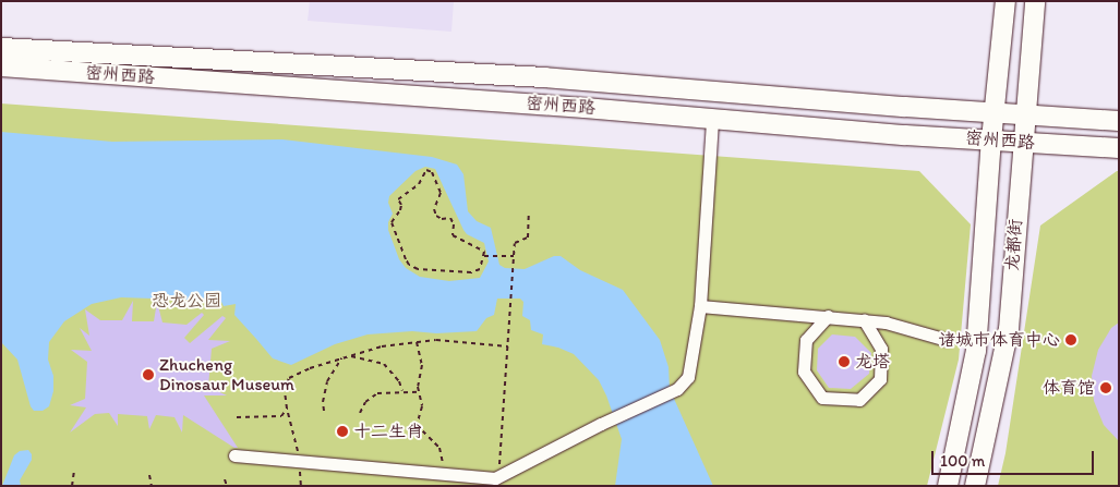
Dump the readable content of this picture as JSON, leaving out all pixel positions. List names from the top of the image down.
{
  "streets": {
    "main road": ["密州西路", "龙都街"]
  },
  "crossings": [
    ["密州西路", "龙都街"]
  ],
  "parks": ["恐龙公园"],
  "places": [
    "诸城市体育中心",
    "龙塔",
    "Zhucheng Dinosaur Museum",
    "体育馆",
    "十二生肖"
  ],
  "scale_bar": "100 m"
}
